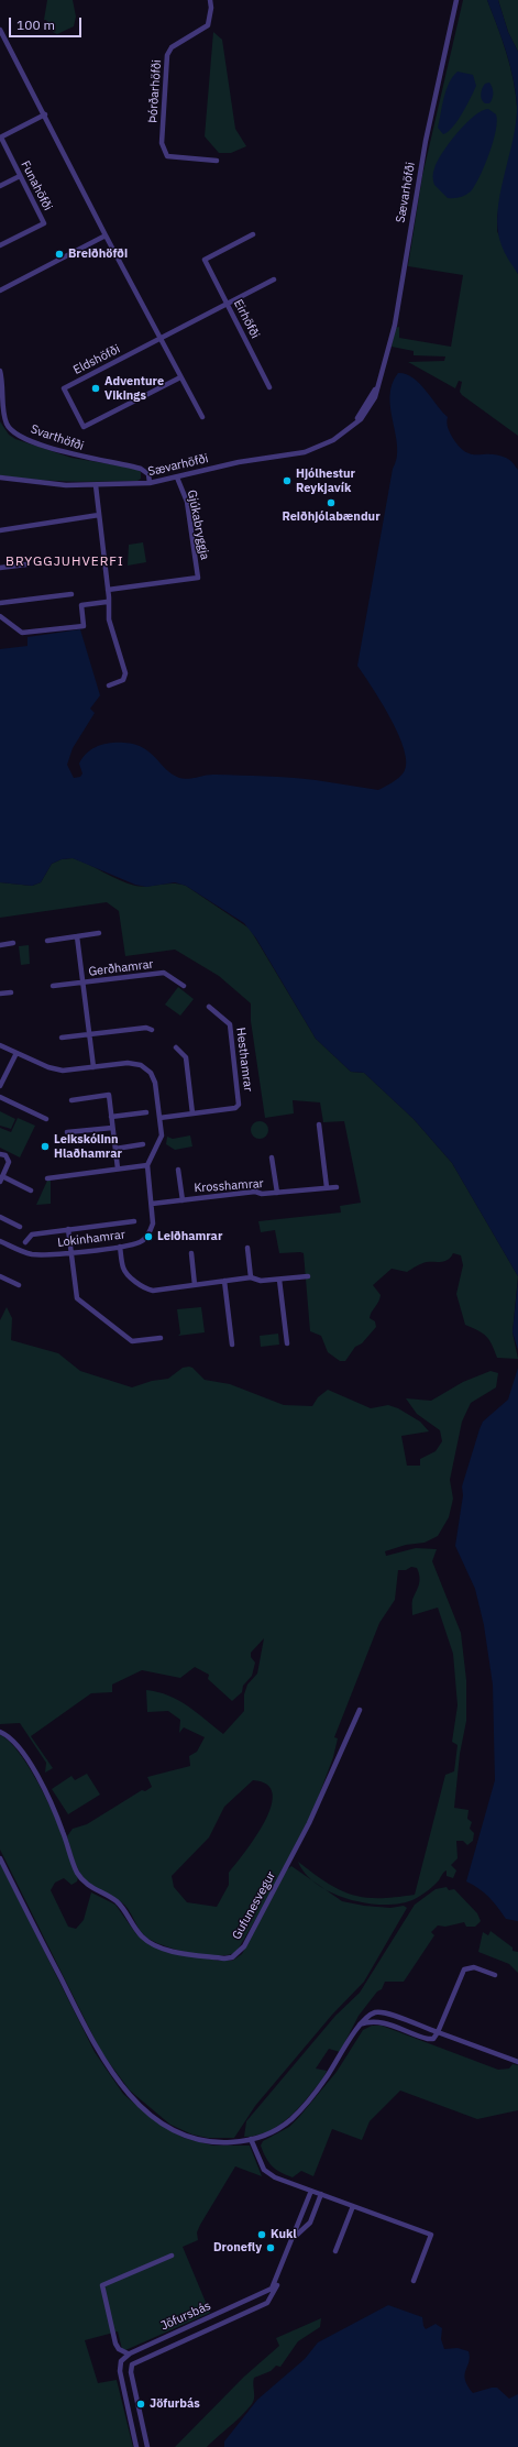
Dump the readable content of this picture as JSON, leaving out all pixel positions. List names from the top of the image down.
{
  "streets": {
    "street": [
      "Þórðarhöfði",
      "Funahöfði",
      "Sævarhöfði",
      "Eirhöfði",
      "Eldshöfði",
      "Svarthöfði",
      "Gjúkabryggja",
      "Gerðhamrar",
      "Hesthamrar",
      "Krosshamrar",
      "Lokinhamrar",
      "Gufunesvegur",
      "Jöfursbás"
    ]
  },
  "crossings": [
    ["Sævarhöfði", "Svarthöfði"],
    ["Sævarhöfði", "Gjúkabryggja"],
    ["Eirhöfði", "Eldshöfði"],
    ["Krosshamrar", "Lokinhamrar"]
  ],
  "districts": ["BRYGGJUHVERFI"],
  "places": [
    "Breiðhöfði",
    "Adventure Vikings",
    "Hjólhestur Reykjavík",
    "Reiðhjólabændur",
    "Leikskólinn Hlaðhamrar",
    "Leiðhamrar",
    "Kukl",
    "Dronefly",
    "Jöfurbás"
  ],
  "scale_bar": "100 m"
}
